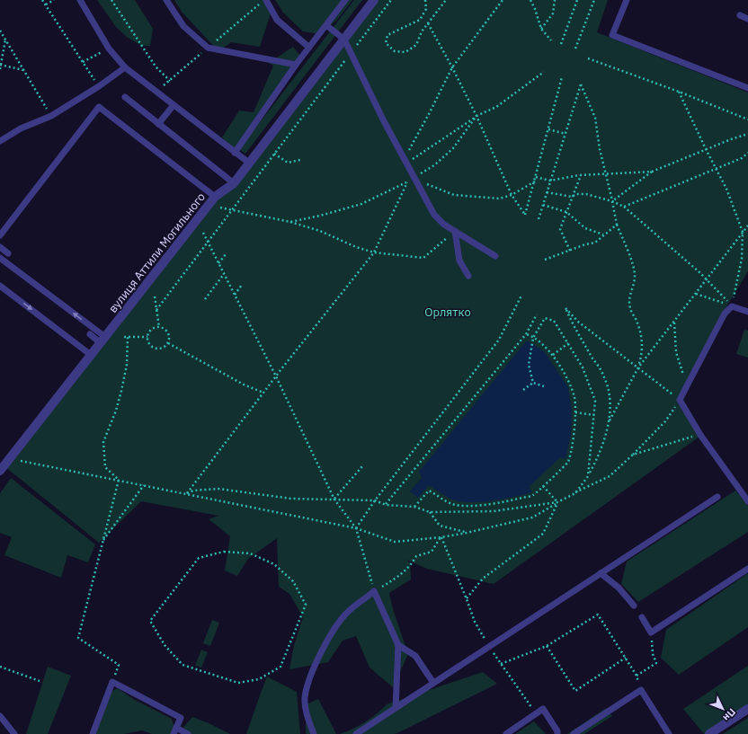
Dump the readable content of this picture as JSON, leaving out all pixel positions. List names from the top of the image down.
{
  "streets": {
    "street": ["вулиця Аттили Могильного"]
  },
  "parks": ["Орлятко"],
  "north": "bottom right"
}
